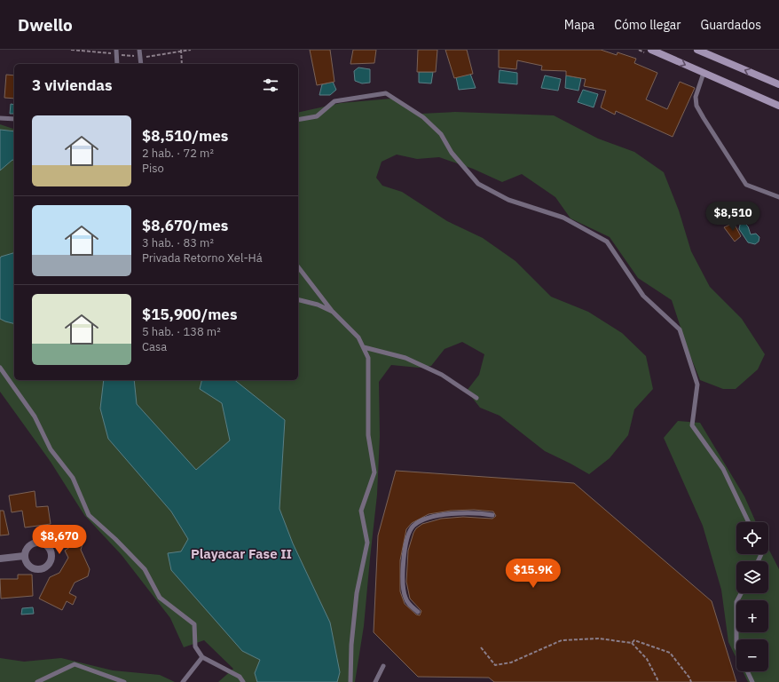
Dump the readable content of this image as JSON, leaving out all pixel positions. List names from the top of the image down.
{
  "districts": ["Playacar Fase II"],
  "page": {
    "header": "Dwello",
    "nav": ["Mapa", "Cómo llegar", "Guardados"],
    "heading": "3 viviendas",
    "list": [
      {
        "name": "$8,510/mes",
        "note": "2 hab. · 72 m² · Piso"
      },
      {
        "name": "$8,670/mes",
        "note": "3 hab. · 83 m² · Privada Retorno Xel-Há"
      },
      {
        "name": "$15,900/mes",
        "note": "5 hab. · 138 m² · Casa"
      }
    ],
    "price": ["$8,510", "$8,670", "$15.9K"],
    "map_buttons": ["+", "−"]
  }
}
